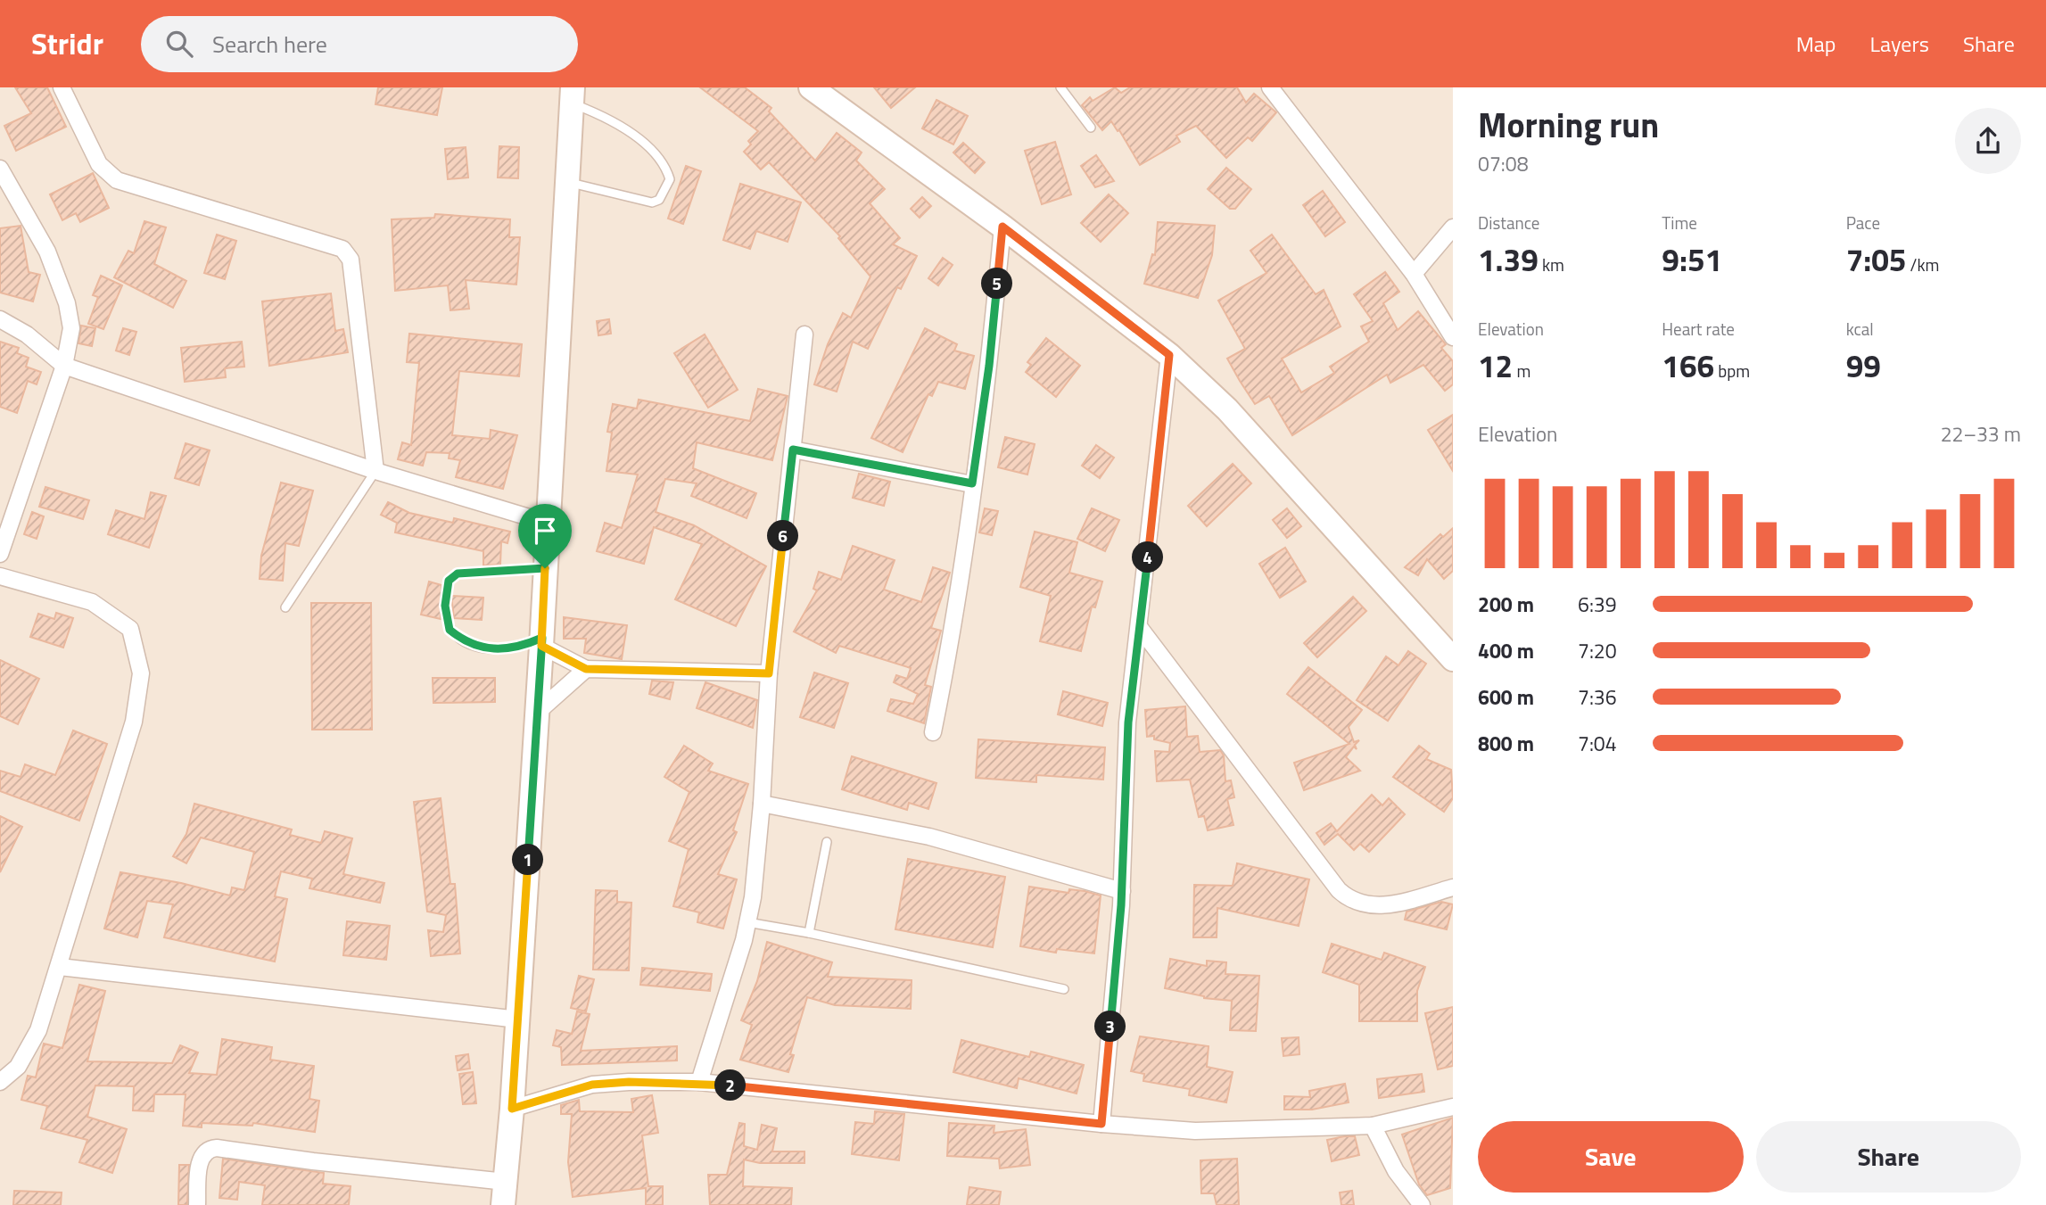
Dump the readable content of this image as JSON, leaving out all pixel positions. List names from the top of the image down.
{
  "page": {
    "header": "Stridr",
    "search": "Search here",
    "nav": ["Map", "Layers", "Share"],
    "heading": ["Morning run", "07:08"],
    "stats": [
      ["Distance", "1.39 km"],
      ["Time", "9:51"],
      ["Pace", "7:05 /km"],
      ["Elevation", "12 m"],
      ["Heart rate", "166 bpm"],
      ["kcal", "99"]
    ],
    "pins": [
      "5",
      "6",
      "4",
      "1",
      "3",
      "2"
    ],
    "chart": ["Elevation", "22–33 m"],
    "list": [
      {
        "name": "200 m",
        "note": "6:39"
      },
      {
        "name": "400 m",
        "note": "7:20"
      },
      {
        "name": "600 m",
        "note": "7:36"
      },
      {
        "name": "800 m",
        "note": "7:04"
      }
    ],
    "buttons": ["Save", "Share"]
  }
}
